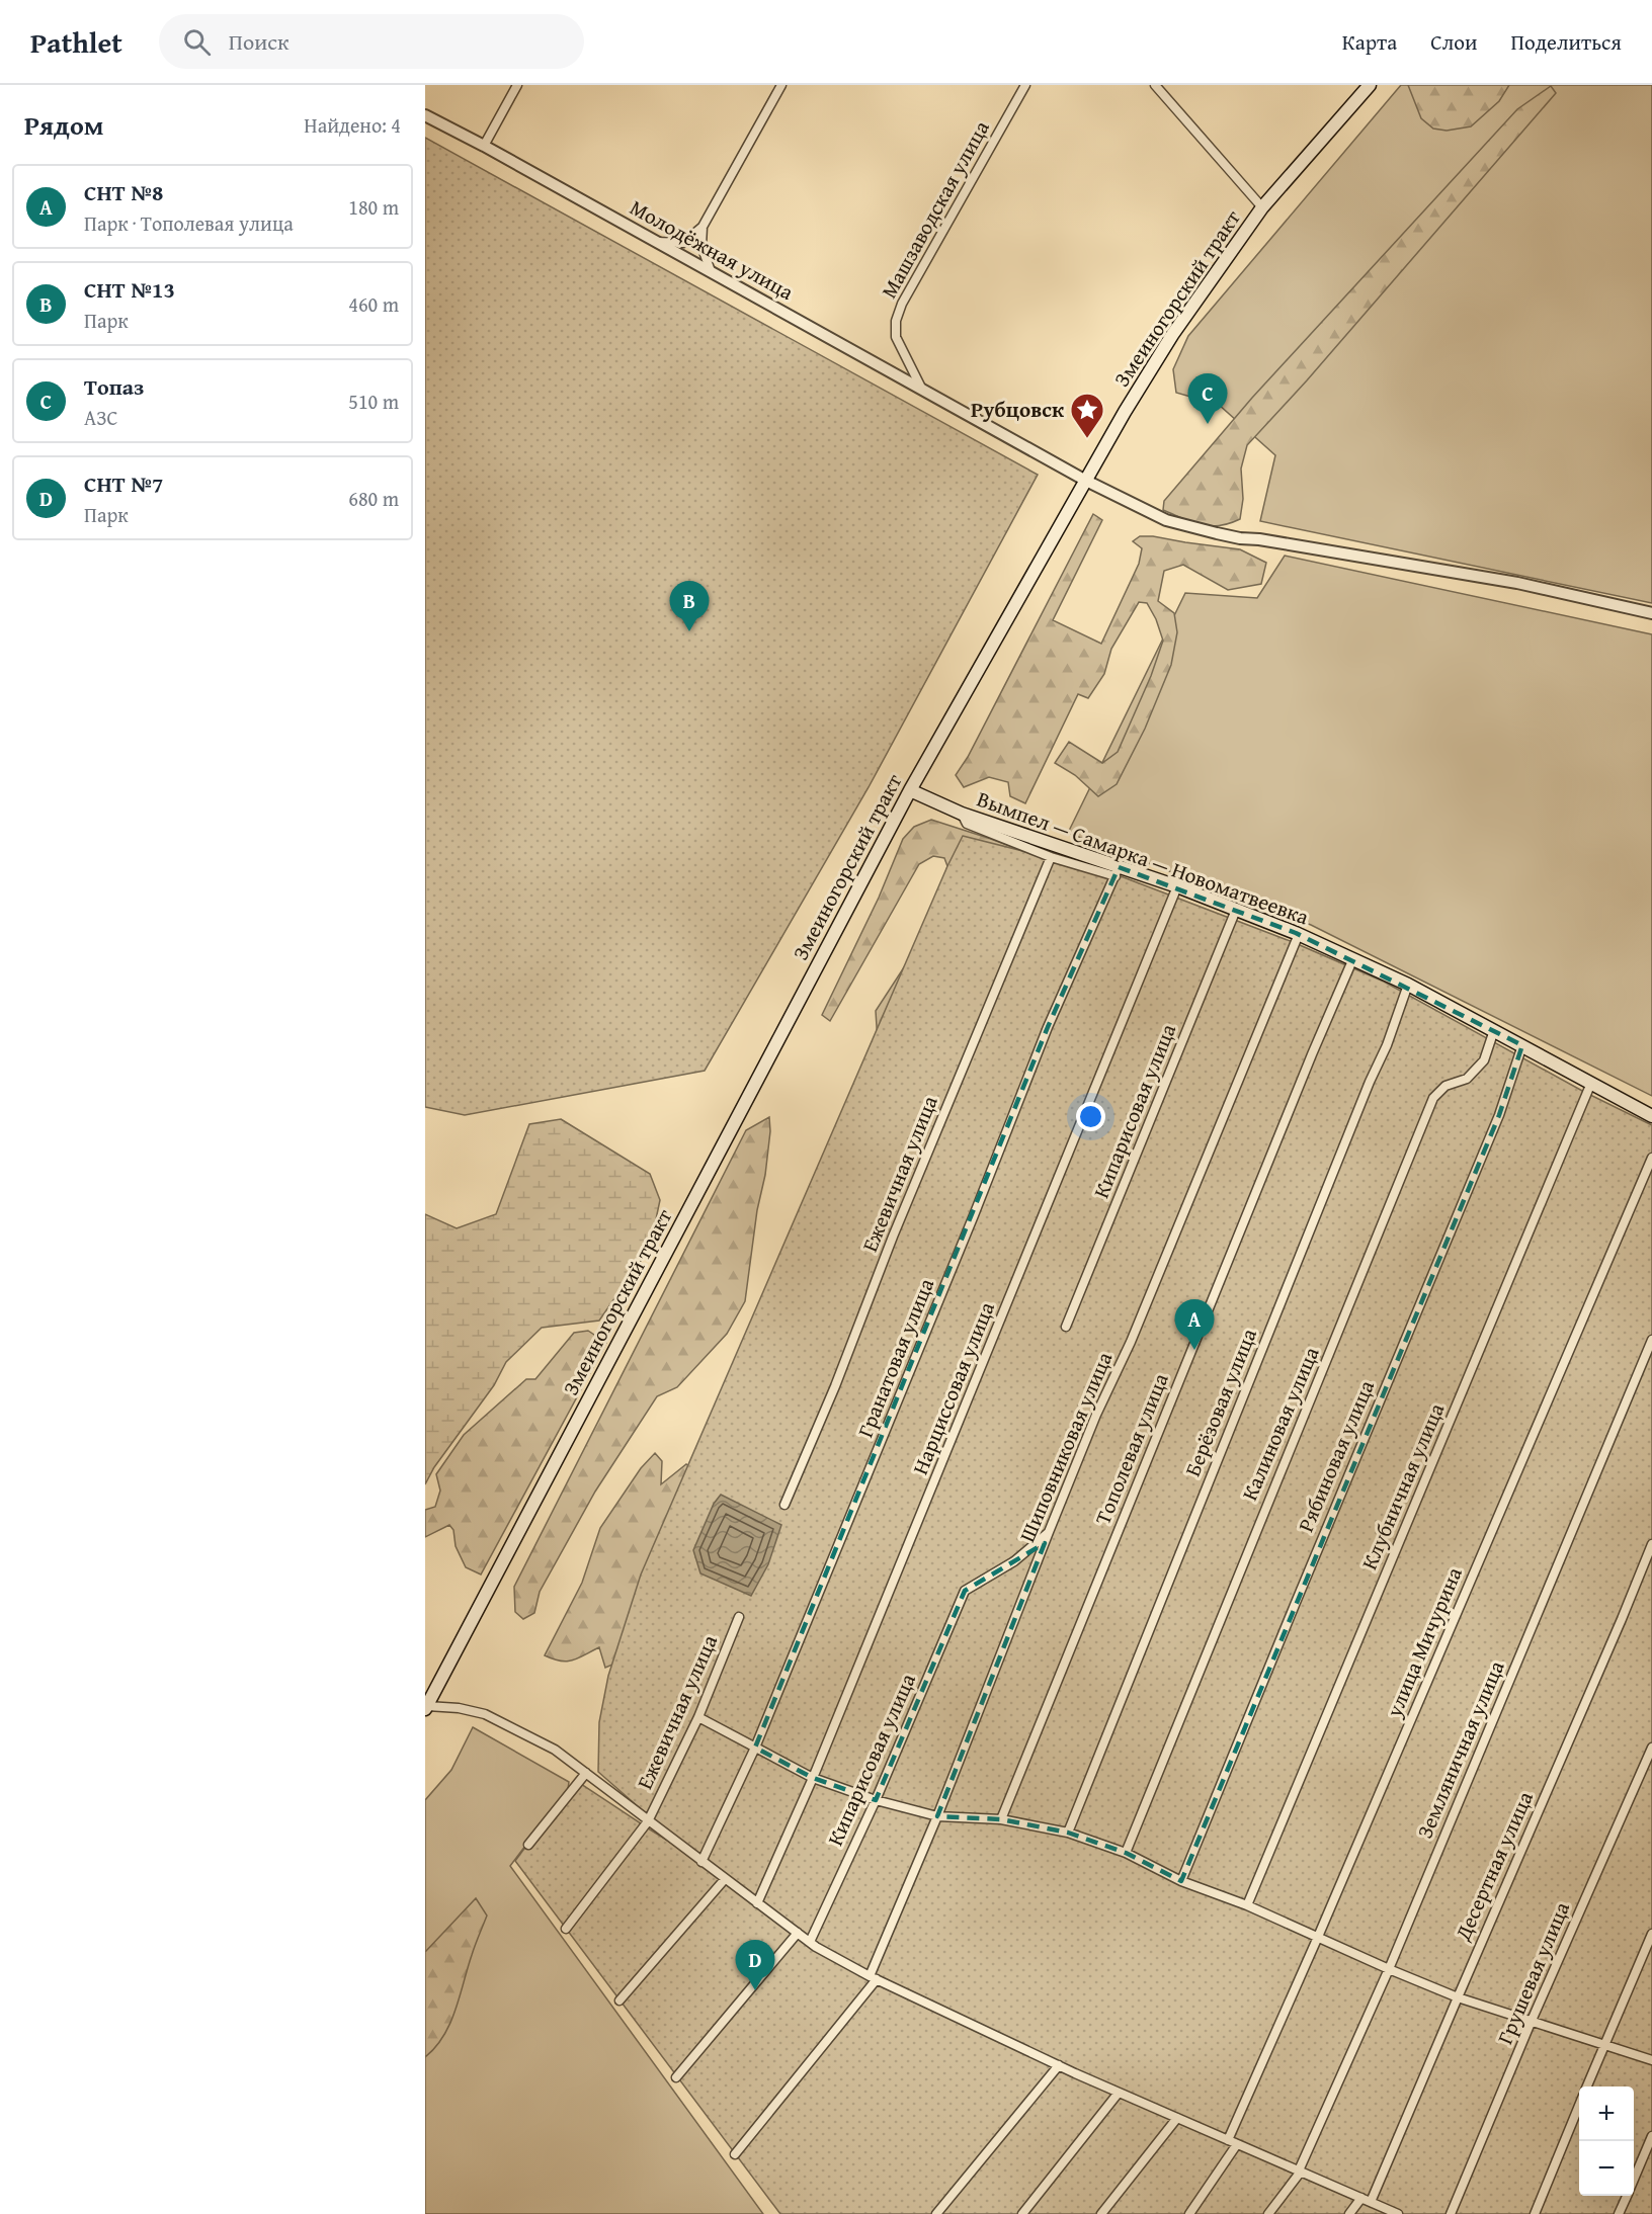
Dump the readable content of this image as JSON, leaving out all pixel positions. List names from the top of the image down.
{
  "streets": {
    "main road": ["Змеиногорский тракт", "Вымпел — Самарка — Новоматвеевка"],
    "street": [
      "Машзаводская улица",
      "Молодёжная улица",
      "Кипарисовая улица",
      "Ежевичная улица",
      "Гранатовая улица",
      "Нарциссовая улица",
      "Берёзовая улица",
      "Калиновая улица",
      "Шиповниковая улица",
      "Тополевая улица",
      "Рябиновая улица",
      "Клубничная улица",
      "улица Мичурина",
      "Земляничная улица",
      "Десертная улица",
      "Грушевая улица"
    ]
  },
  "crossings": [
    ["Машзаводская улица", "Молодёжная улица"],
    ["Молодёжная улица", "Змеиногорский тракт"],
    ["Змеиногорский тракт", "Вымпел — Самарка — Новоматвеевка"],
    ["Вымпел — Самарка — Новоматвеевка", "Кипарисовая улица"],
    ["Вымпел — Самарка — Новоматвеевка", "Гранатовая улица"],
    ["Вымпел — Самарка — Новоматвеевка", "Нарциссовая улица"],
    ["Вымпел — Самарка — Новоматвеевка", "Берёзовая улица"],
    ["Вымпел — Самарка — Новоматвеевка", "Калиновая улица"],
    ["Вымпел — Самарка — Новоматвеевка", "Шиповниковая улица"],
    ["Вымпел — Самарка — Новоматвеевка", "Тополевая улица"],
    ["Вымпел — Самарка — Новоматвеевка", "Рябиновая улица"],
    ["Вымпел — Самарка — Новоматвеевка", "Клубничная улица"],
    ["Кипарисовая улица", "Шиповниковая улица"]
  ],
  "places": {
    "place": ["Рубцовск"]
  },
  "page": {
    "header": "Pathlet",
    "search": "Поиск",
    "nav": ["Карта", "Слои", "Поделиться"],
    "heading": ["Рядом", "Найдено: 4"],
    "list": [
      {
        "mark": "A",
        "name": "СНТ №8",
        "note": "Парк · Тополевая улица",
        "value": "180 m"
      },
      {
        "mark": "B",
        "name": "СНТ №13",
        "note": "Парк",
        "value": "460 m"
      },
      {
        "mark": "C",
        "name": "Топаз",
        "note": "АЗС",
        "value": "510 m"
      },
      {
        "mark": "D",
        "name": "СНТ №7",
        "note": "Парк",
        "value": "680 m"
      }
    ],
    "pins": [
      "C",
      "B",
      "A",
      "D"
    ],
    "map_buttons": ["+", "−"]
  }
}
